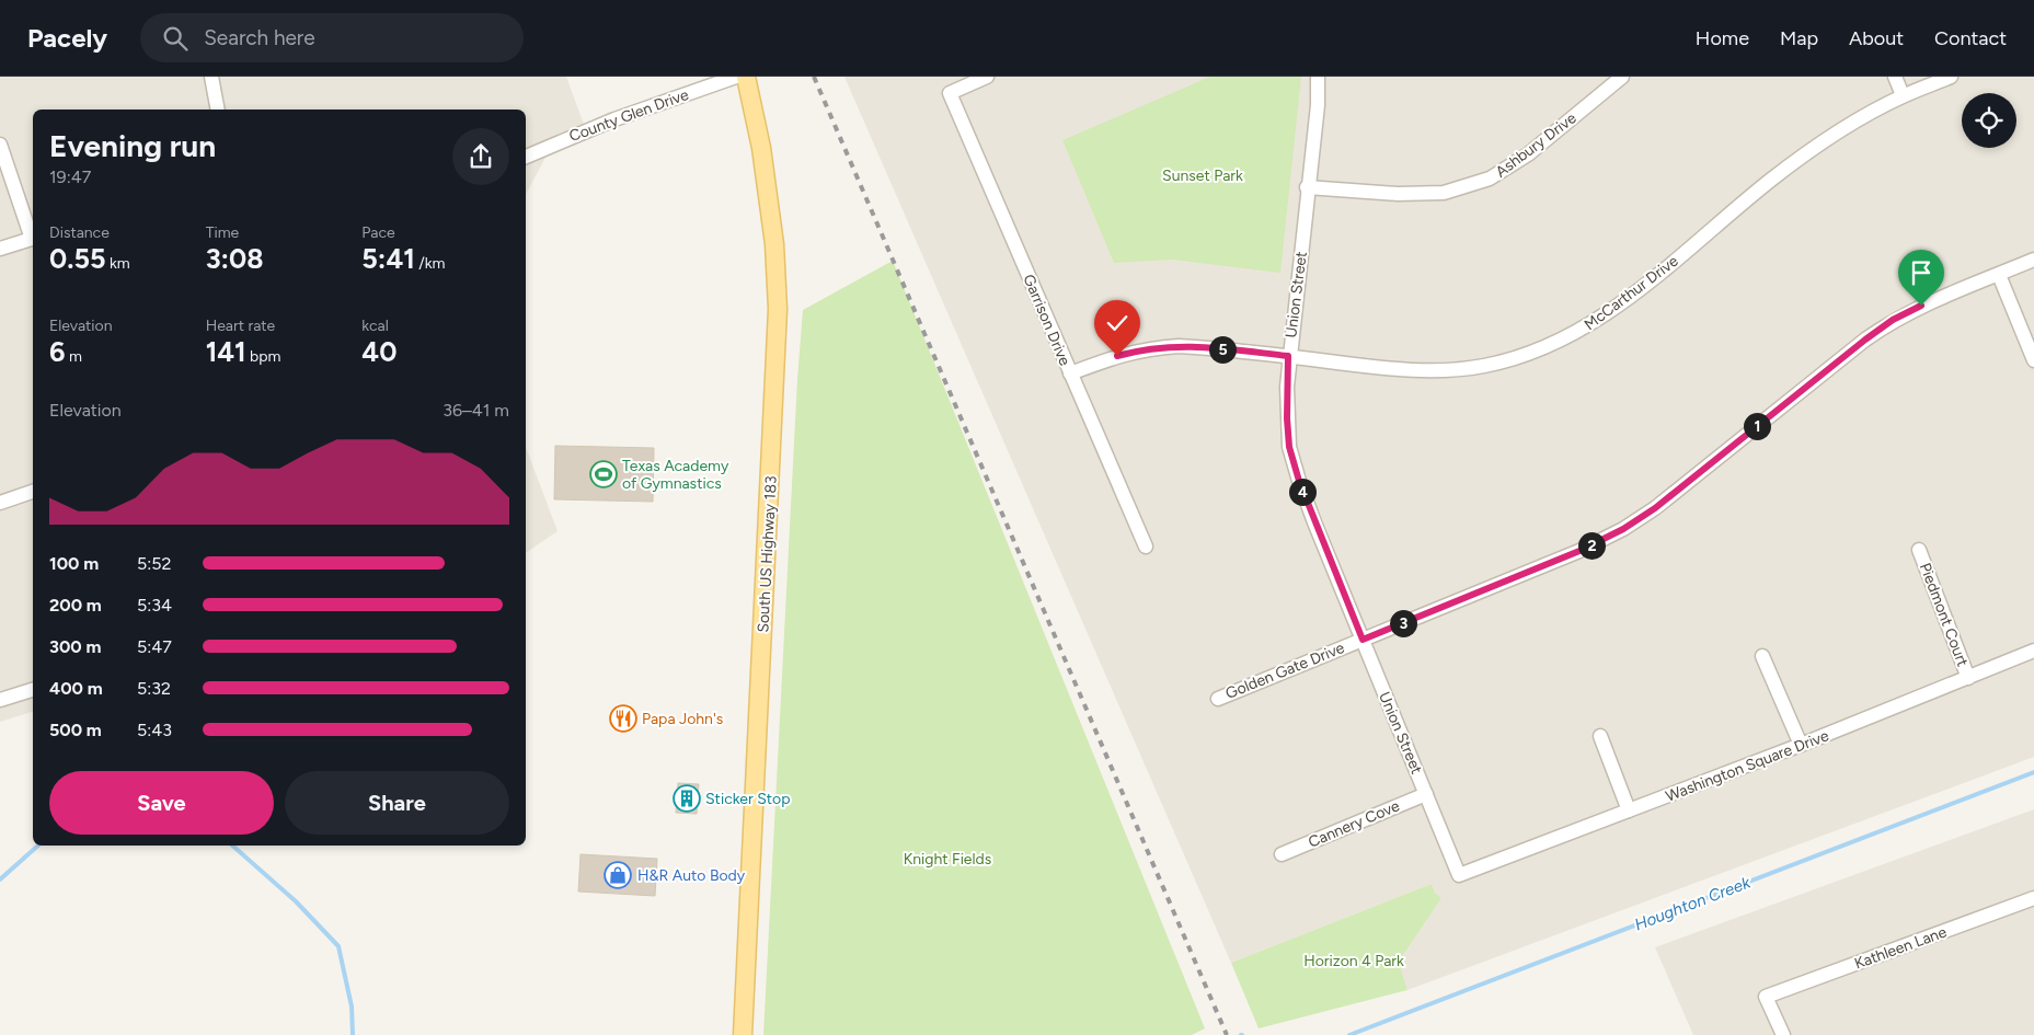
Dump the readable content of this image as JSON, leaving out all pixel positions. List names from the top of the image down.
{
  "streets": {
    "main road": ["South US Highway 183"],
    "street": [
      "County Glen Drive",
      "Ashbury Drive",
      "McCarthur Drive",
      "Union Street",
      "Garrison Drive",
      "Piedmont Court",
      "Golden Gate Drive",
      "Washington Square Drive",
      "Cannery Cove",
      "Kathleen Lane"
    ]
  },
  "crossings": [
    ["Ashbury Drive", "Union Street"],
    ["McCarthur Drive", "Union Street"],
    ["McCarthur Drive", "Garrison Drive"],
    ["Union Street", "Golden Gate Drive"],
    ["Union Street", "Washington Square Drive"],
    ["Union Street", "Cannery Cove"],
    ["Piedmont Court", "Washington Square Drive"]
  ],
  "water": ["Houghton Creek"],
  "parks": ["Sunset Park", "Knight Fields", "Horizon 4 Park"],
  "places": {
    "sports": ["Texas Academy of Gymnastics"],
    "restaurant": ["Papa John's"],
    "building": ["Sticker Stop"],
    "shop": ["H&R Auto Body"]
  },
  "page": {
    "header": "Pacely",
    "search": "Search here",
    "nav": [
      "Home",
      "Map",
      "About",
      "Contact"
    ],
    "heading": ["Evening run", "19:47"],
    "stats": [
      ["Distance", "0.55 km"],
      ["Time", "3:08"],
      ["Pace", "5:41 /km"],
      ["Elevation", "6 m"],
      ["Heart rate", "141 bpm"],
      ["kcal", "40"]
    ],
    "pins": [
      "5",
      "1",
      "4",
      "2",
      "3"
    ],
    "chart": ["Elevation", "36–41 m"],
    "list": [
      {
        "name": "100 m",
        "note": "5:52"
      },
      {
        "name": "200 m",
        "note": "5:34"
      },
      {
        "name": "300 m",
        "note": "5:47"
      },
      {
        "name": "400 m",
        "note": "5:32"
      },
      {
        "name": "500 m",
        "note": "5:43"
      }
    ],
    "buttons": ["Save", "Share"]
  }
}
